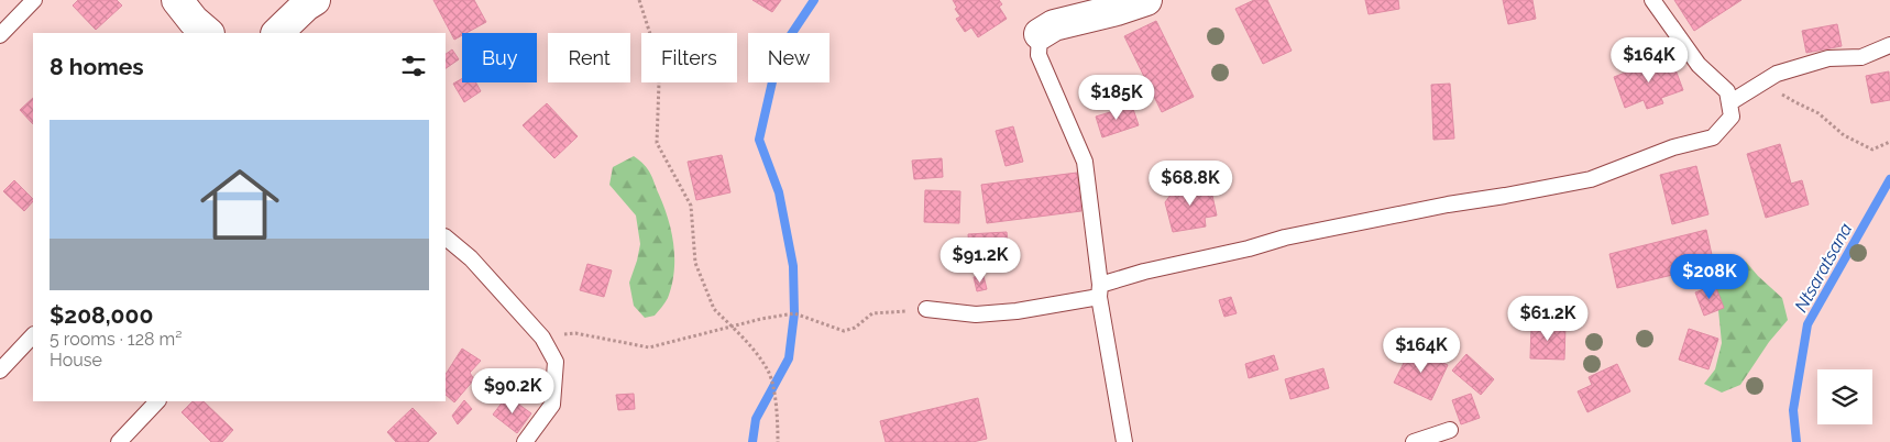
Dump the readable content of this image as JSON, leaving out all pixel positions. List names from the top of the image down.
{
  "water": ["Ntsaratsana"],
  "page": {
    "chip": [
      "Buy",
      "Rent",
      "Filters",
      "New"
    ],
    "heading": "8 homes",
    "price": [
      "$164K",
      "$185K",
      "$68.8K",
      "$91.2K",
      "$208K",
      "$61.2K",
      "$164K",
      "$90.2K"
    ],
    "list": [
      {
        "name": "$208,000",
        "note": "5 rooms · 128 m² · House"
      }
    ]
  }
}
